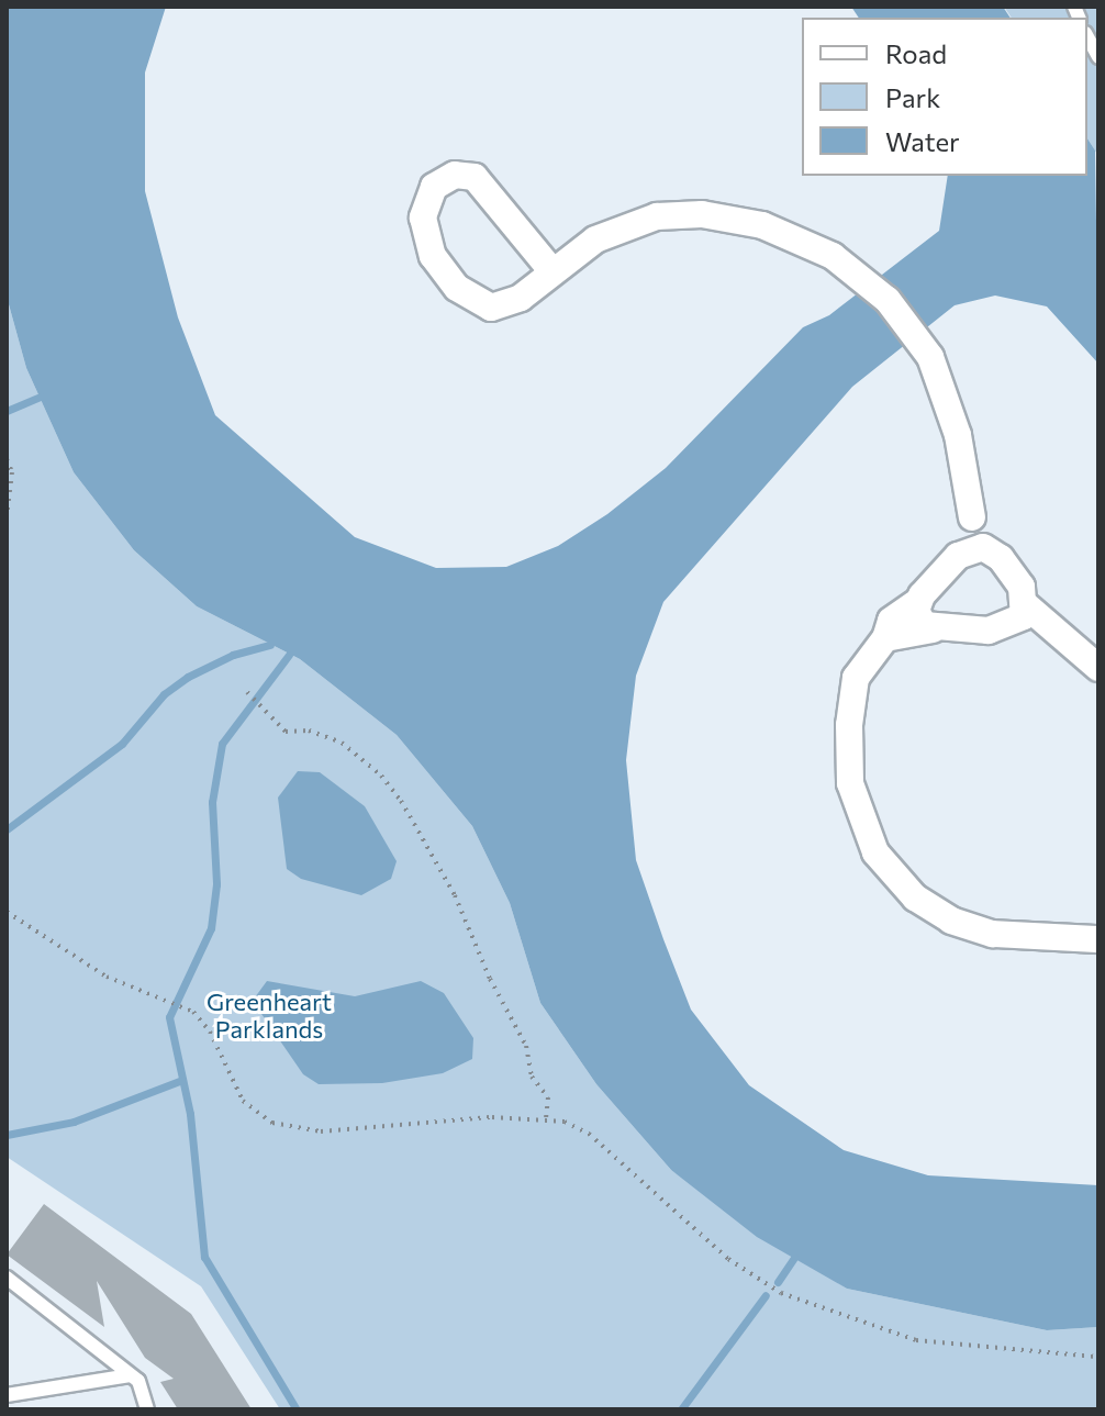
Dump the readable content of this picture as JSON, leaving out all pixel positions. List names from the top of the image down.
{
  "parks": ["Greenheart Parklands"],
  "legend": ["Road", "Park", "Water"]
}
